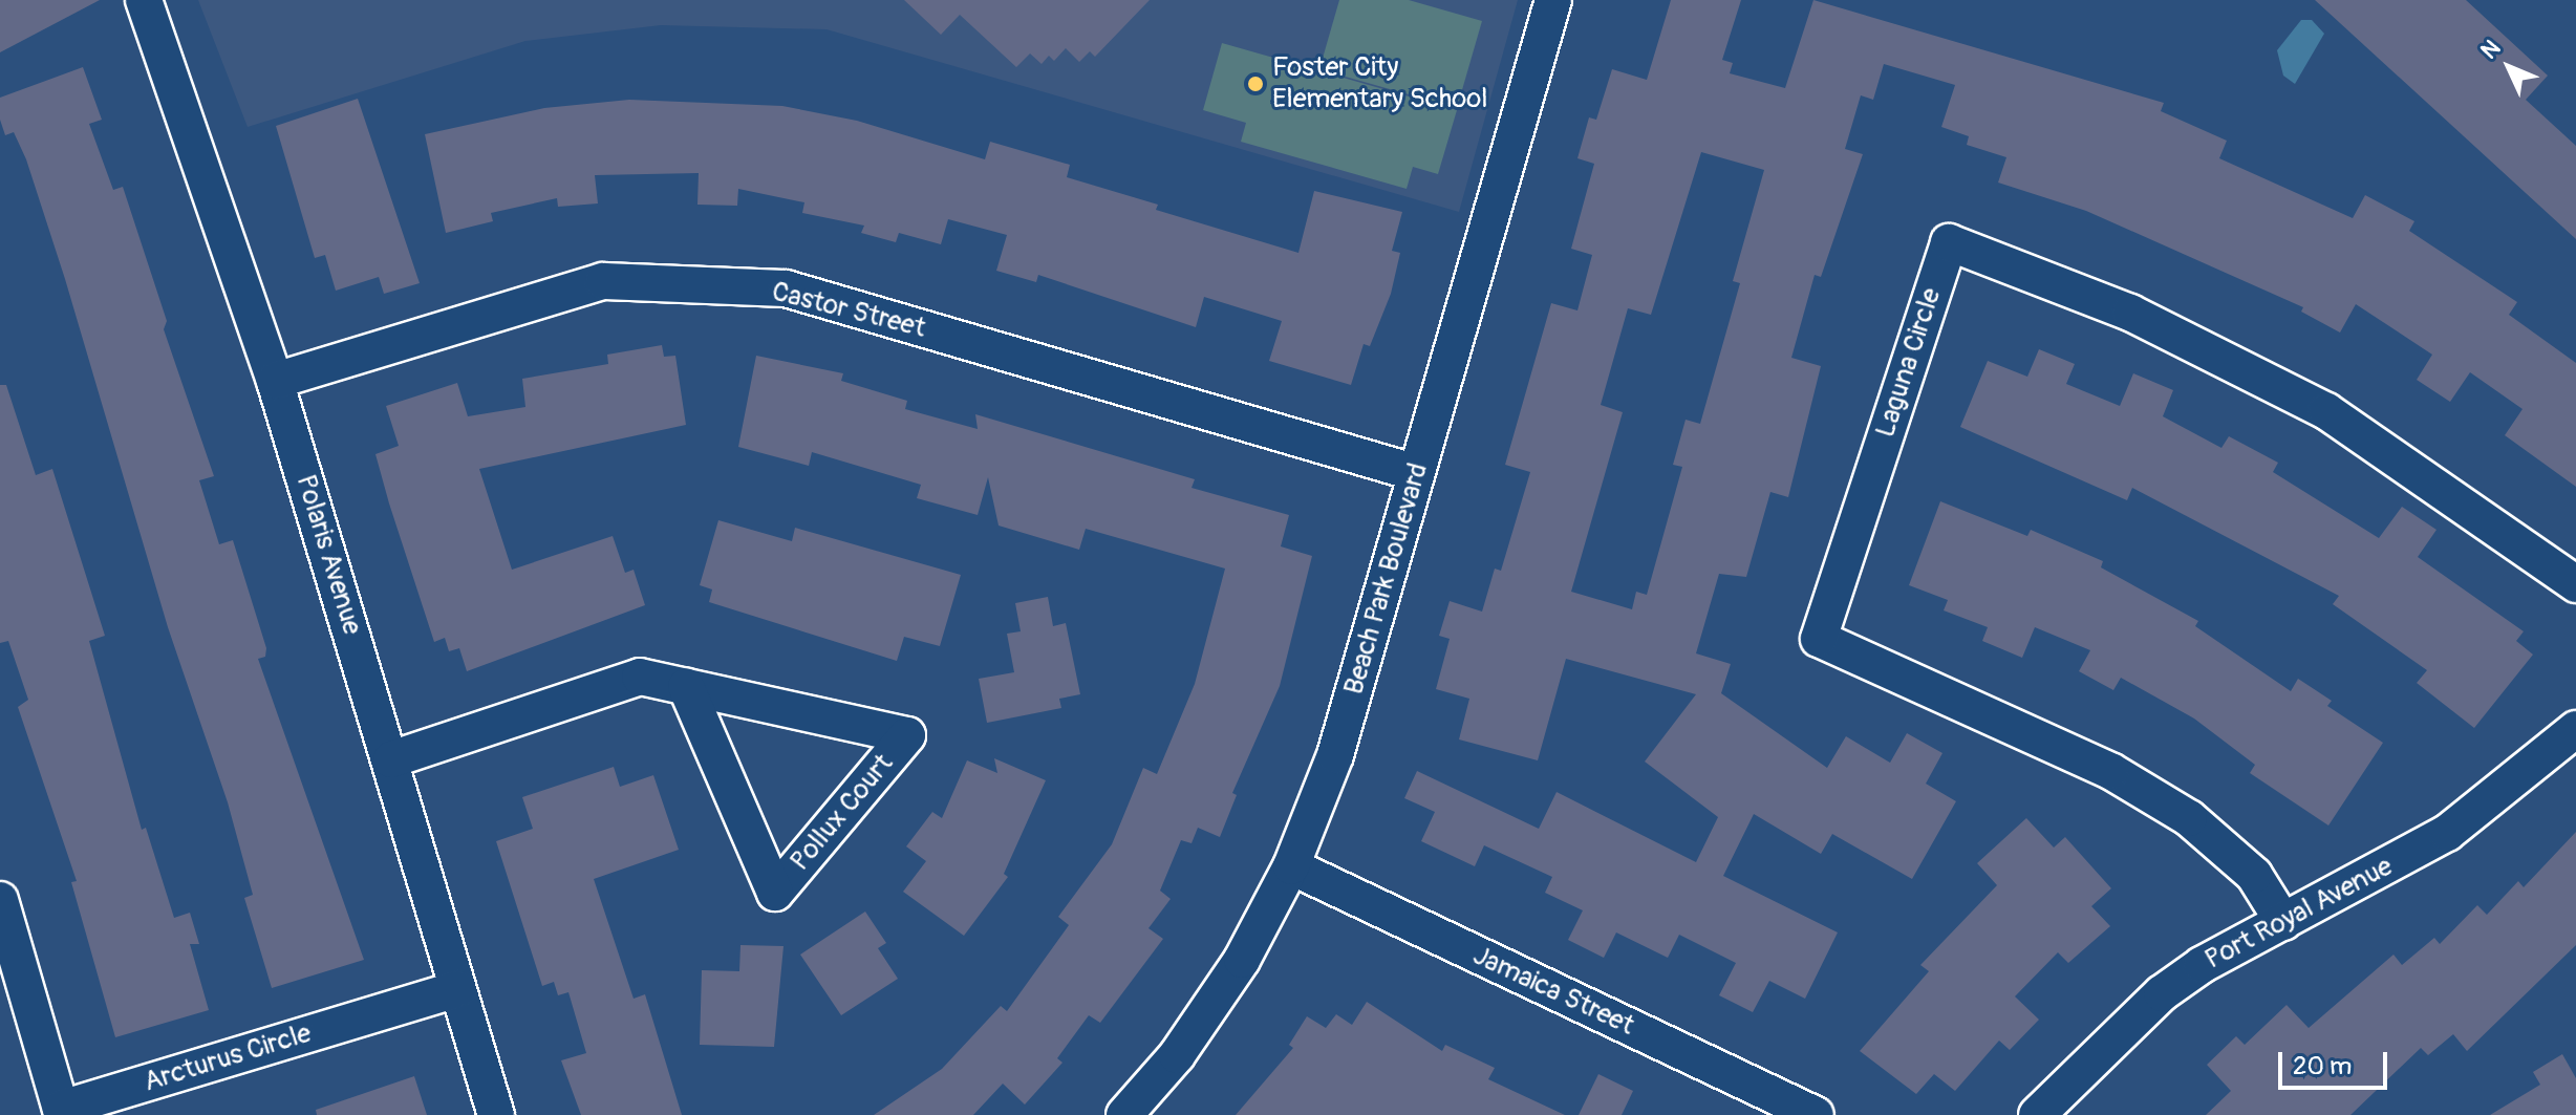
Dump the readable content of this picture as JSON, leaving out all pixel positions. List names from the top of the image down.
{
  "streets": {
    "street": [
      "Castor Street",
      "Laguna Circle",
      "Polaris Avenue",
      "Beach Park Boulevard",
      "Pollux Court",
      "Port Royal Avenue",
      "Jamaica Street",
      "Arcturus Circle"
    ]
  },
  "crossings": [
    ["Castor Street", "Polaris Avenue"],
    ["Castor Street", "Beach Park Boulevard"],
    ["Laguna Circle", "Port Royal Avenue"],
    ["Polaris Avenue", "Pollux Court"],
    ["Polaris Avenue", "Arcturus Circle"],
    ["Beach Park Boulevard", "Jamaica Street"]
  ],
  "places": ["Foster City Elementary School"],
  "scale_bar": "20 m",
  "north": "top left"
}
